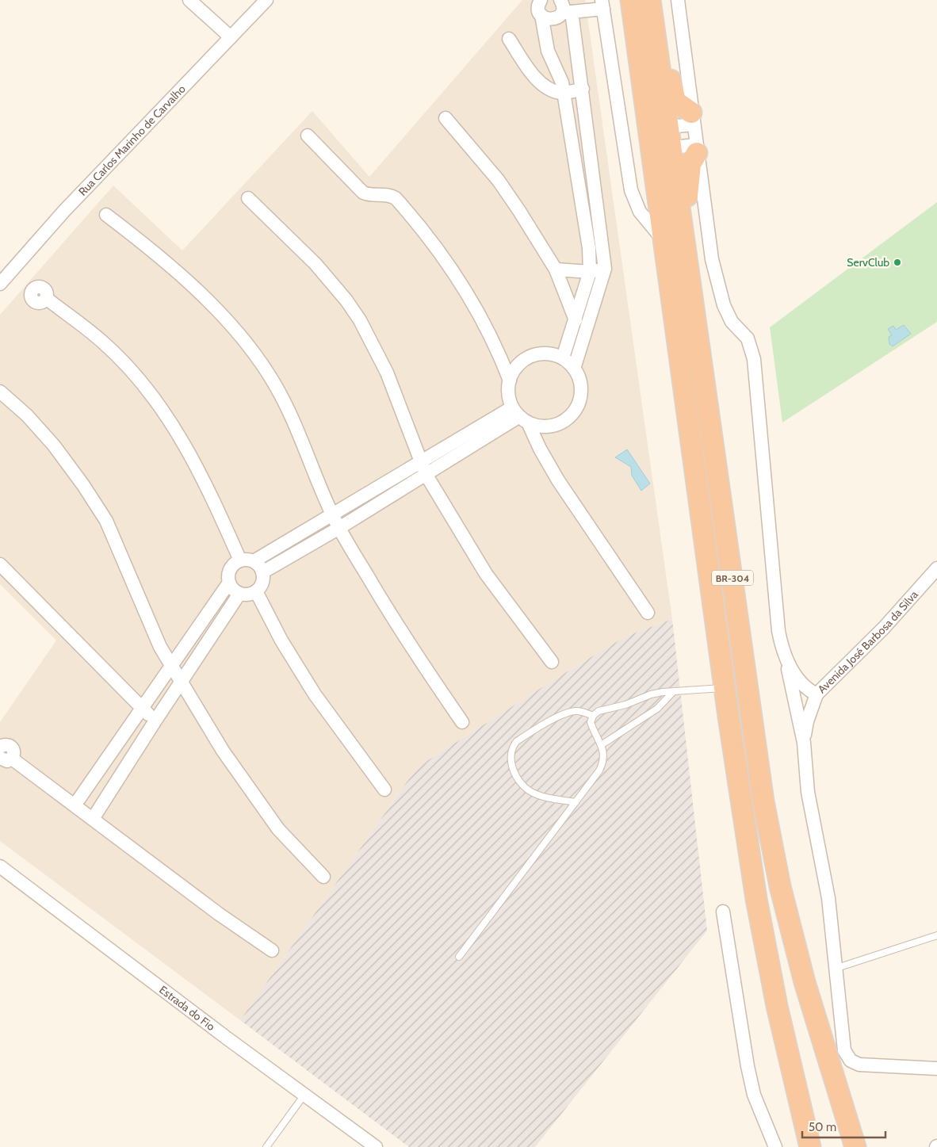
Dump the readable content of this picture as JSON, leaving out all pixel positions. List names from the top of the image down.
{
  "streets": {
    "highway": ["BR-304"],
    "street": ["Rua Carlos Marinho de Carvalho", "Avenida José Barbosa da Silva", "Estrada do Fio"]
  },
  "places": ["ServClub"],
  "scale_bar": "50 m"
}
